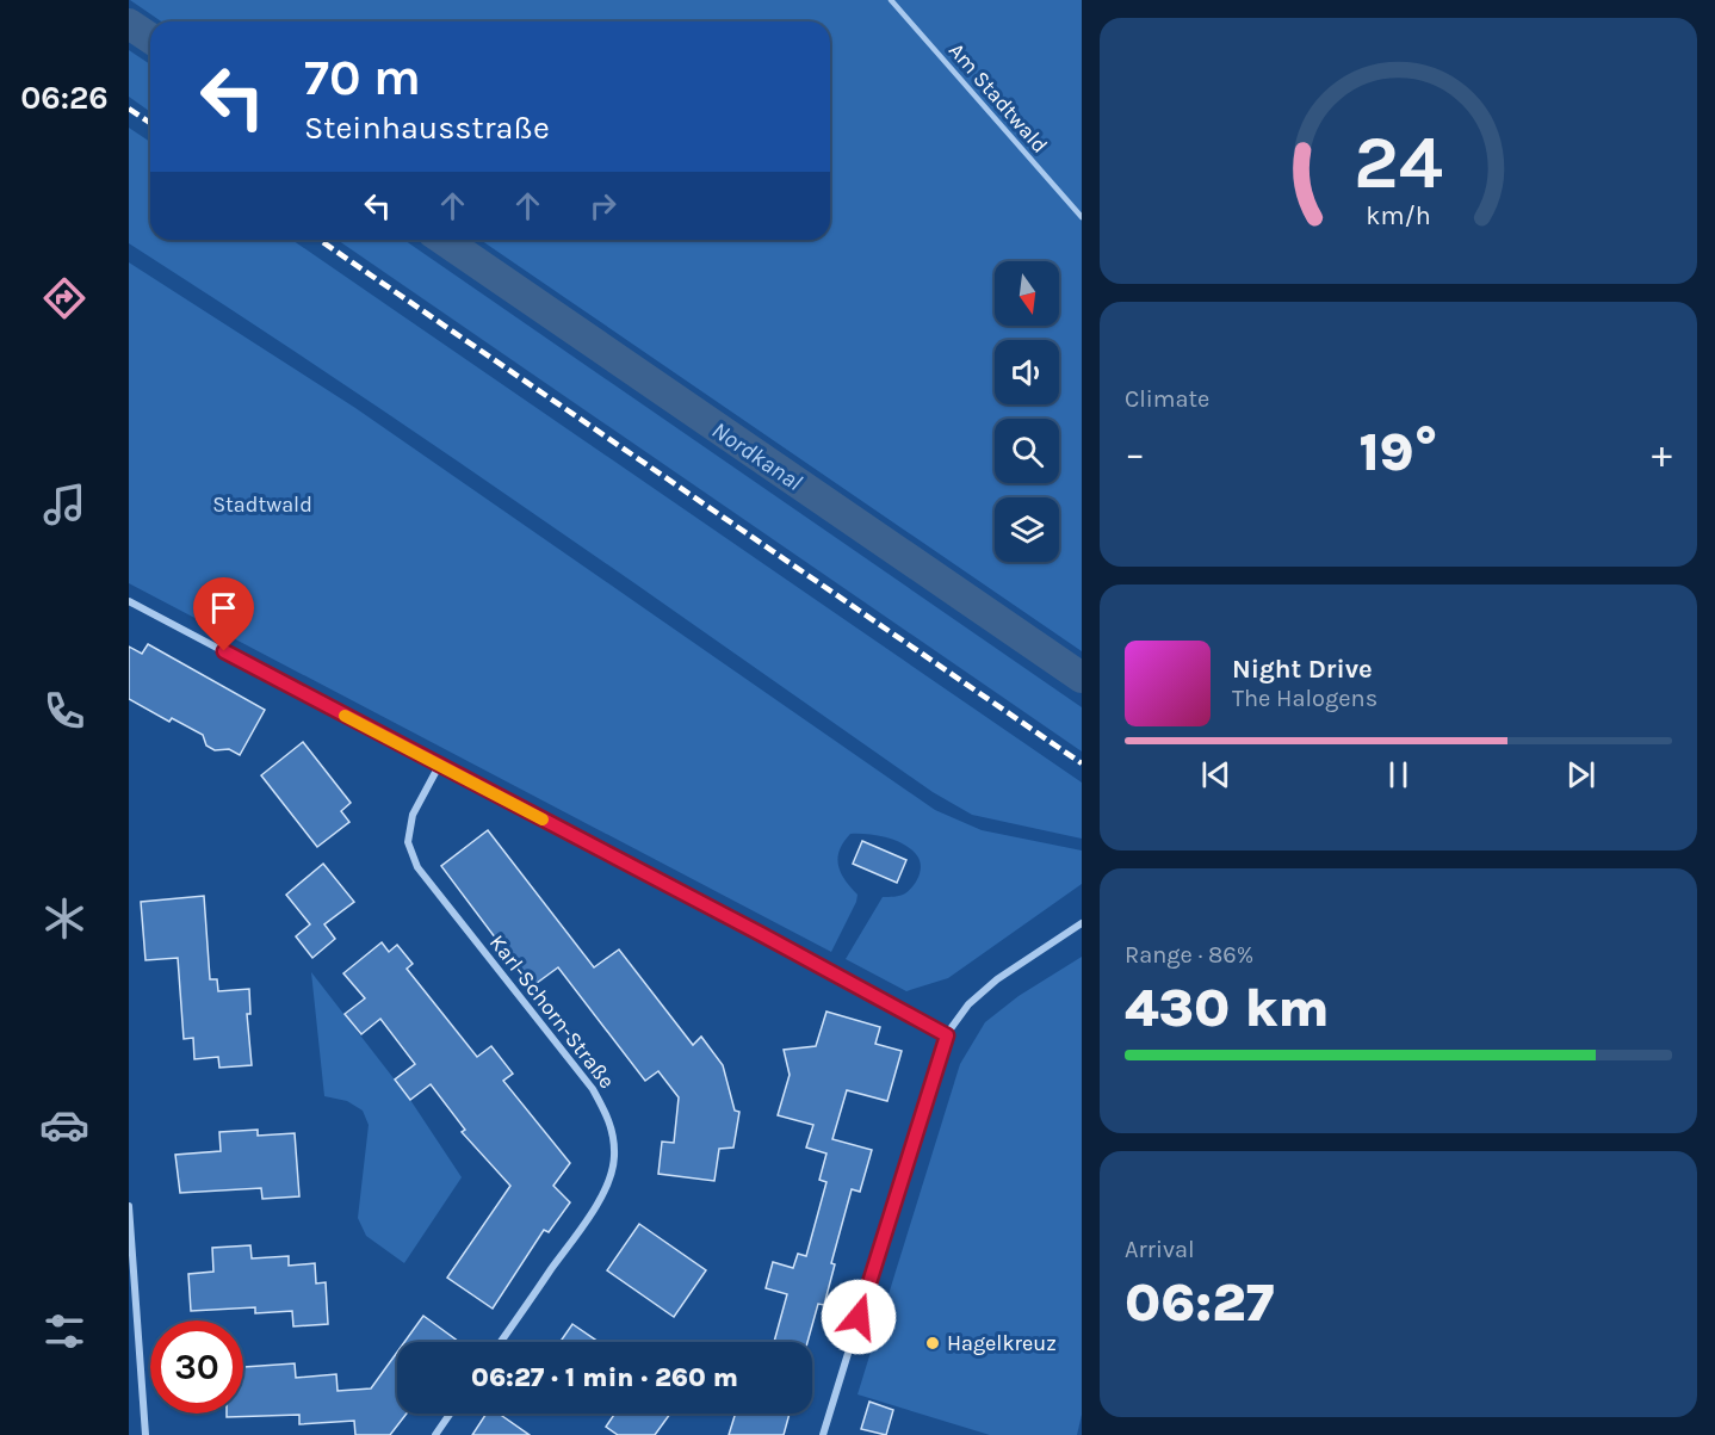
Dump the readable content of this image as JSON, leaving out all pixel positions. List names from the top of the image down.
{
  "streets": {
    "street": ["Karl-Schorn-Straße"],
    "lane": ["Am Stadtwald"]
  },
  "water": ["Nordkanal"],
  "parks": ["Stadtwald"],
  "places": ["Hagelkreuz"],
  "north": "bottom",
  "page": {
    "tabs": "06:26",
    "turn": ["70 m", "Steinhausstraße"],
    "tile": [
      "Climate",
      ["Range · 86%", "430 km"],
      ["Arrival", "06:27"]
    ],
    "heat": ["−", "19°", "+"],
    "song": ["Night Drive", "The Halogens"],
    "limit": "30",
    "trip": "06:27 · 1 min · 260 m",
    "gauge": ["24", "km/h"]
  }
}
